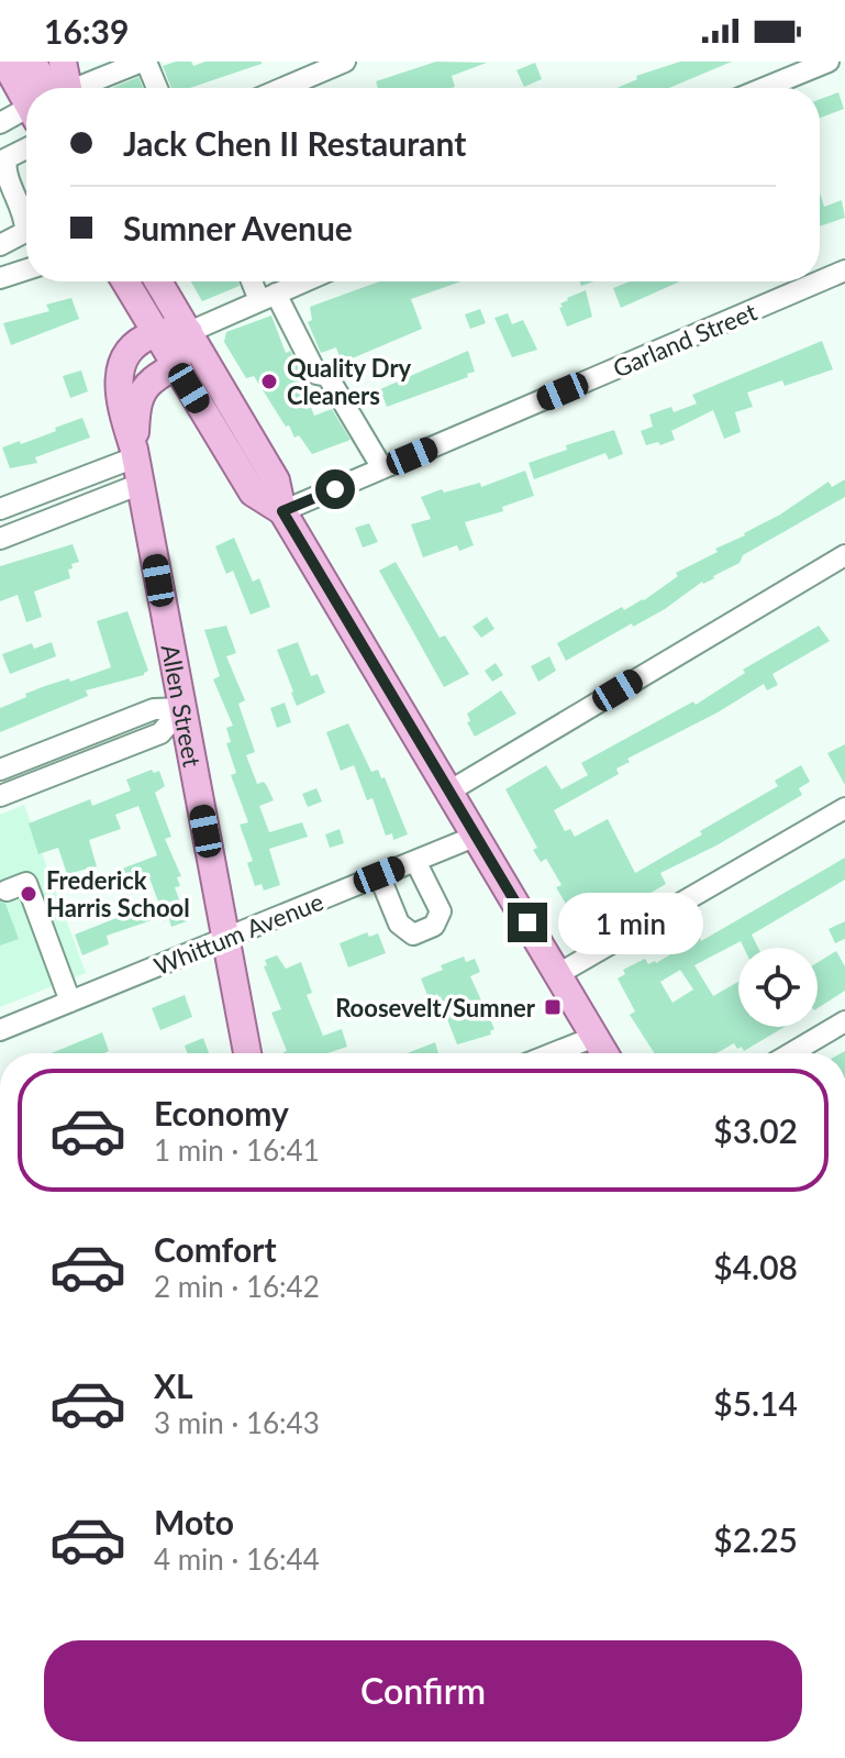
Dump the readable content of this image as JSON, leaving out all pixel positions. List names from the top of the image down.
{
  "streets": {
    "main road": ["Allen Street"],
    "street": ["Garland Street", "Whittum Avenue"]
  },
  "crossings": [
    ["Allen Street", "Whittum Avenue"]
  ],
  "places": {
    "other": ["Quality Dry Cleaners", "Frederick Harris School"],
    "transit": ["Roosevelt/Sumner"]
  },
  "page": {
    "status": "16:39",
    "banner": ["Jack Chen II Restaurant", "Sumner Avenue"],
    "bubble": "1 min",
    "list": [
      {
        "name": "Economy",
        "note": "1 min · 16:41",
        "value": "$3.02"
      },
      {
        "name": "Comfort",
        "note": "2 min · 16:42",
        "value": "$4.08"
      },
      {
        "name": "XL",
        "note": "3 min · 16:43",
        "value": "$5.14"
      },
      {
        "name": "Moto",
        "note": "4 min · 16:44",
        "value": "$2.25"
      }
    ],
    "buttons": "Confirm"
  }
}
